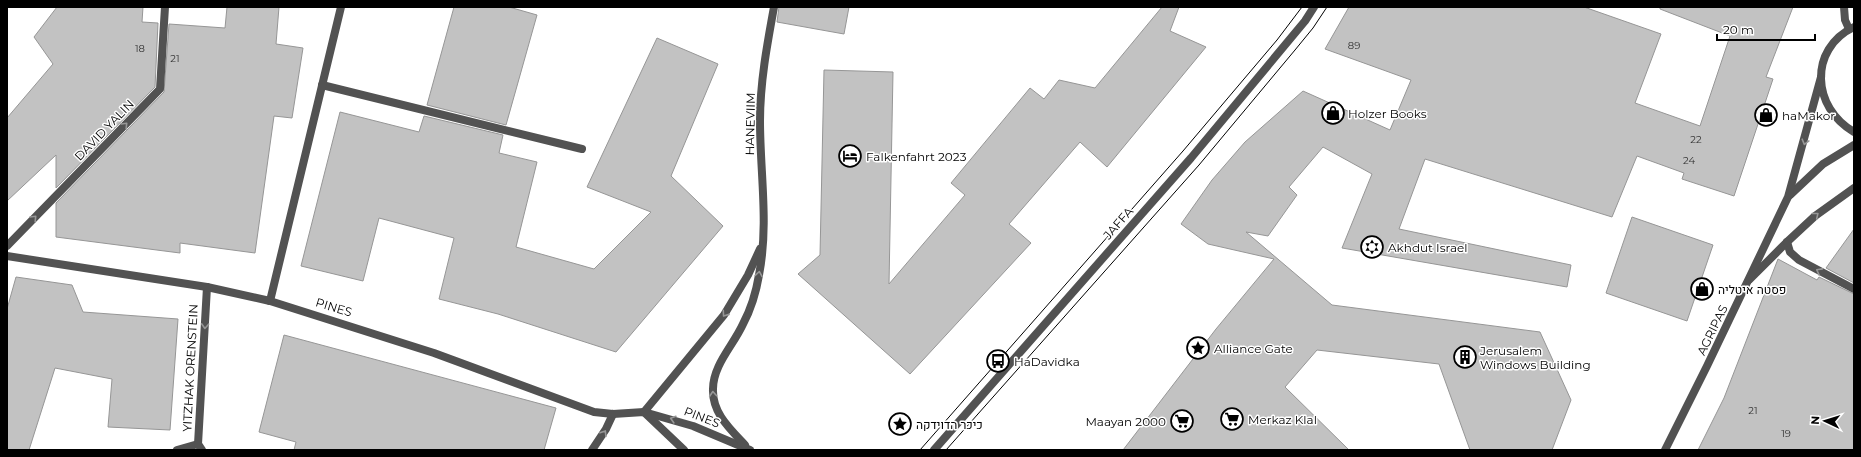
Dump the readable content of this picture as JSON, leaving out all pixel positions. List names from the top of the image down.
{
  "streets": {
    "street": [
      "HANEVIIM",
      "DAVID YALIN",
      "JAFFA",
      "PINES",
      "AGRIPAS",
      "YITZHAK ORENSTEIN"
    ]
  },
  "crossings": [
    ["HANEVIIM", "PINES"],
    ["PINES", "YITZHAK ORENSTEIN"]
  ],
  "one_way": ["DAVID YALIN", "YITZHAK ORENSTEIN"],
  "places": {
    "shop": ["Holzer Books", "haMakor", "פסטה איטליה"],
    "hotel": ["Falkenfahrt 2023"],
    "synagogue": ["Akhdut Israel"],
    "place": ["Alliance Gate", "כיכר הדוידקה"],
    "building": ["Jerusalem Windows Building"],
    "bus stop": ["HaDavidka"],
    "supermarket": ["Merkaz Klal", "Maayan 2000"]
  },
  "house_numbers": [
    "89",
    "18",
    "21",
    "22",
    "24",
    "21",
    "19"
  ],
  "scale_bar": "20 m",
  "north": "left"
}
